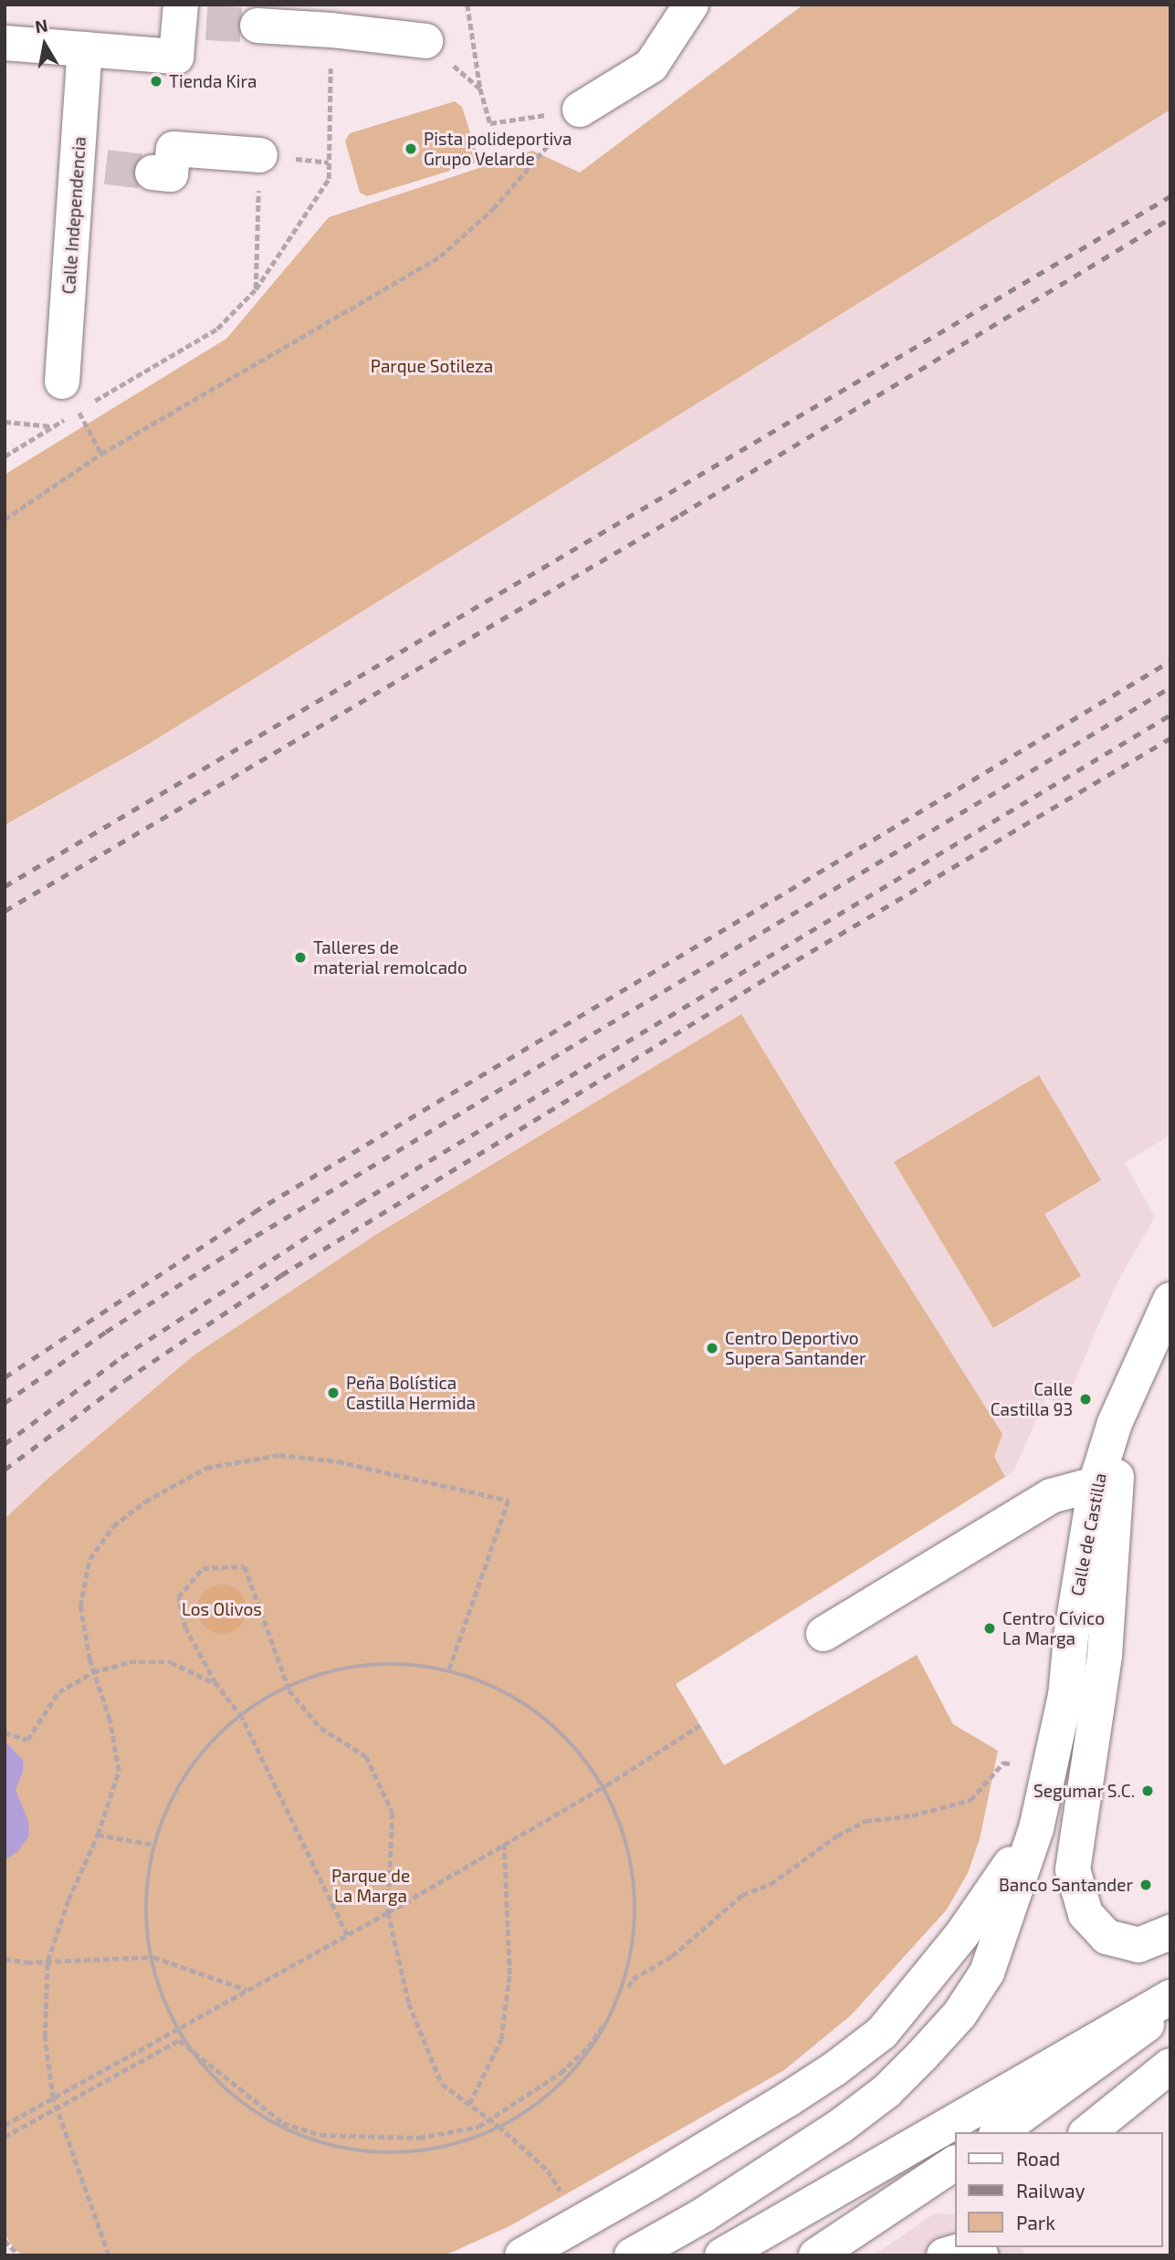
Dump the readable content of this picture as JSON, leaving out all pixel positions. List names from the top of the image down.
{
  "streets": {
    "main road": ["Calle Independencia", "Calle de Castilla"]
  },
  "parks": ["Parque Sotileza", "Los Olivos", "Parque de La Marga"],
  "places": [
    "Tienda Kira",
    "Pista polideportiva Grupo Velarde",
    "Talleres de material remolcado",
    "Centro Deportivo Supera Santander",
    "Peña Bolística Castilla Hermida",
    "Calle Castilla 93",
    "Centro Cívico La Marga",
    "Segumar S.C.",
    "Banco Santander"
  ],
  "legend": ["Road", "Railway", "Park"],
  "north": "top"
}
